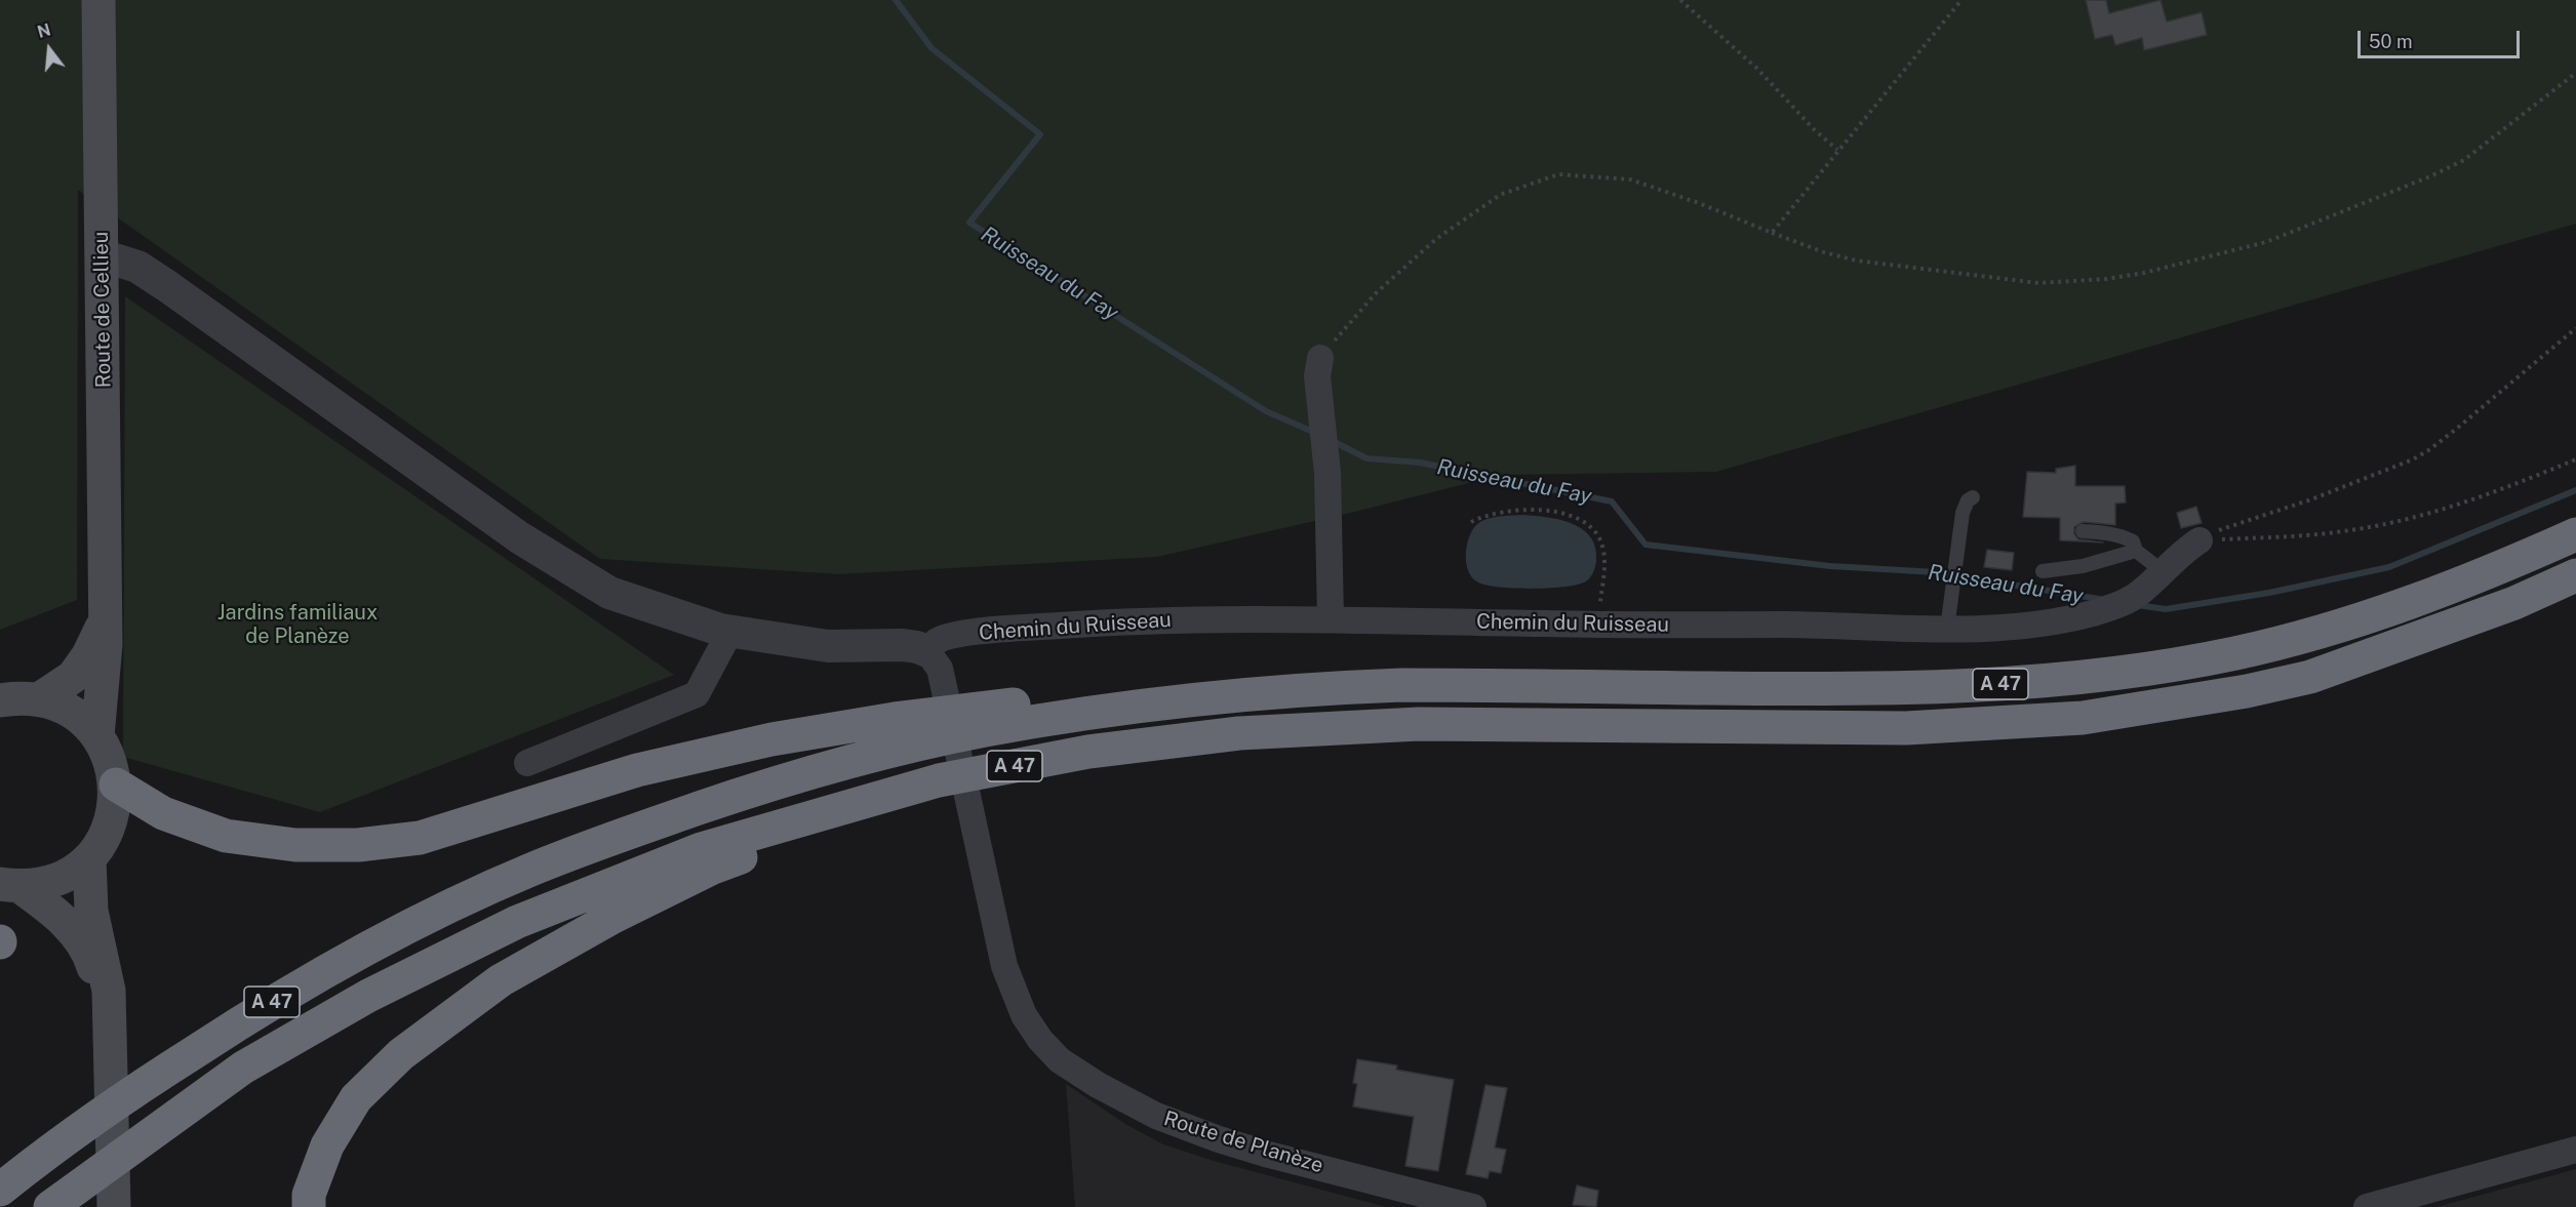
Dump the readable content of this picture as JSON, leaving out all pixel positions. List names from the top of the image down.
{
  "streets": {
    "highway": ["A 47"],
    "main road": ["Route de Cellieu"],
    "street": ["Chemin du Ruisseau", "Route de Planèze"]
  },
  "crossings": [
    ["Chemin du Ruisseau", "Route de Planèze"]
  ],
  "water": ["Ruisseau du Fay"],
  "parks": ["Jardins familiaux de Planèze"],
  "scale_bar": "50 m",
  "north": "top"
}
